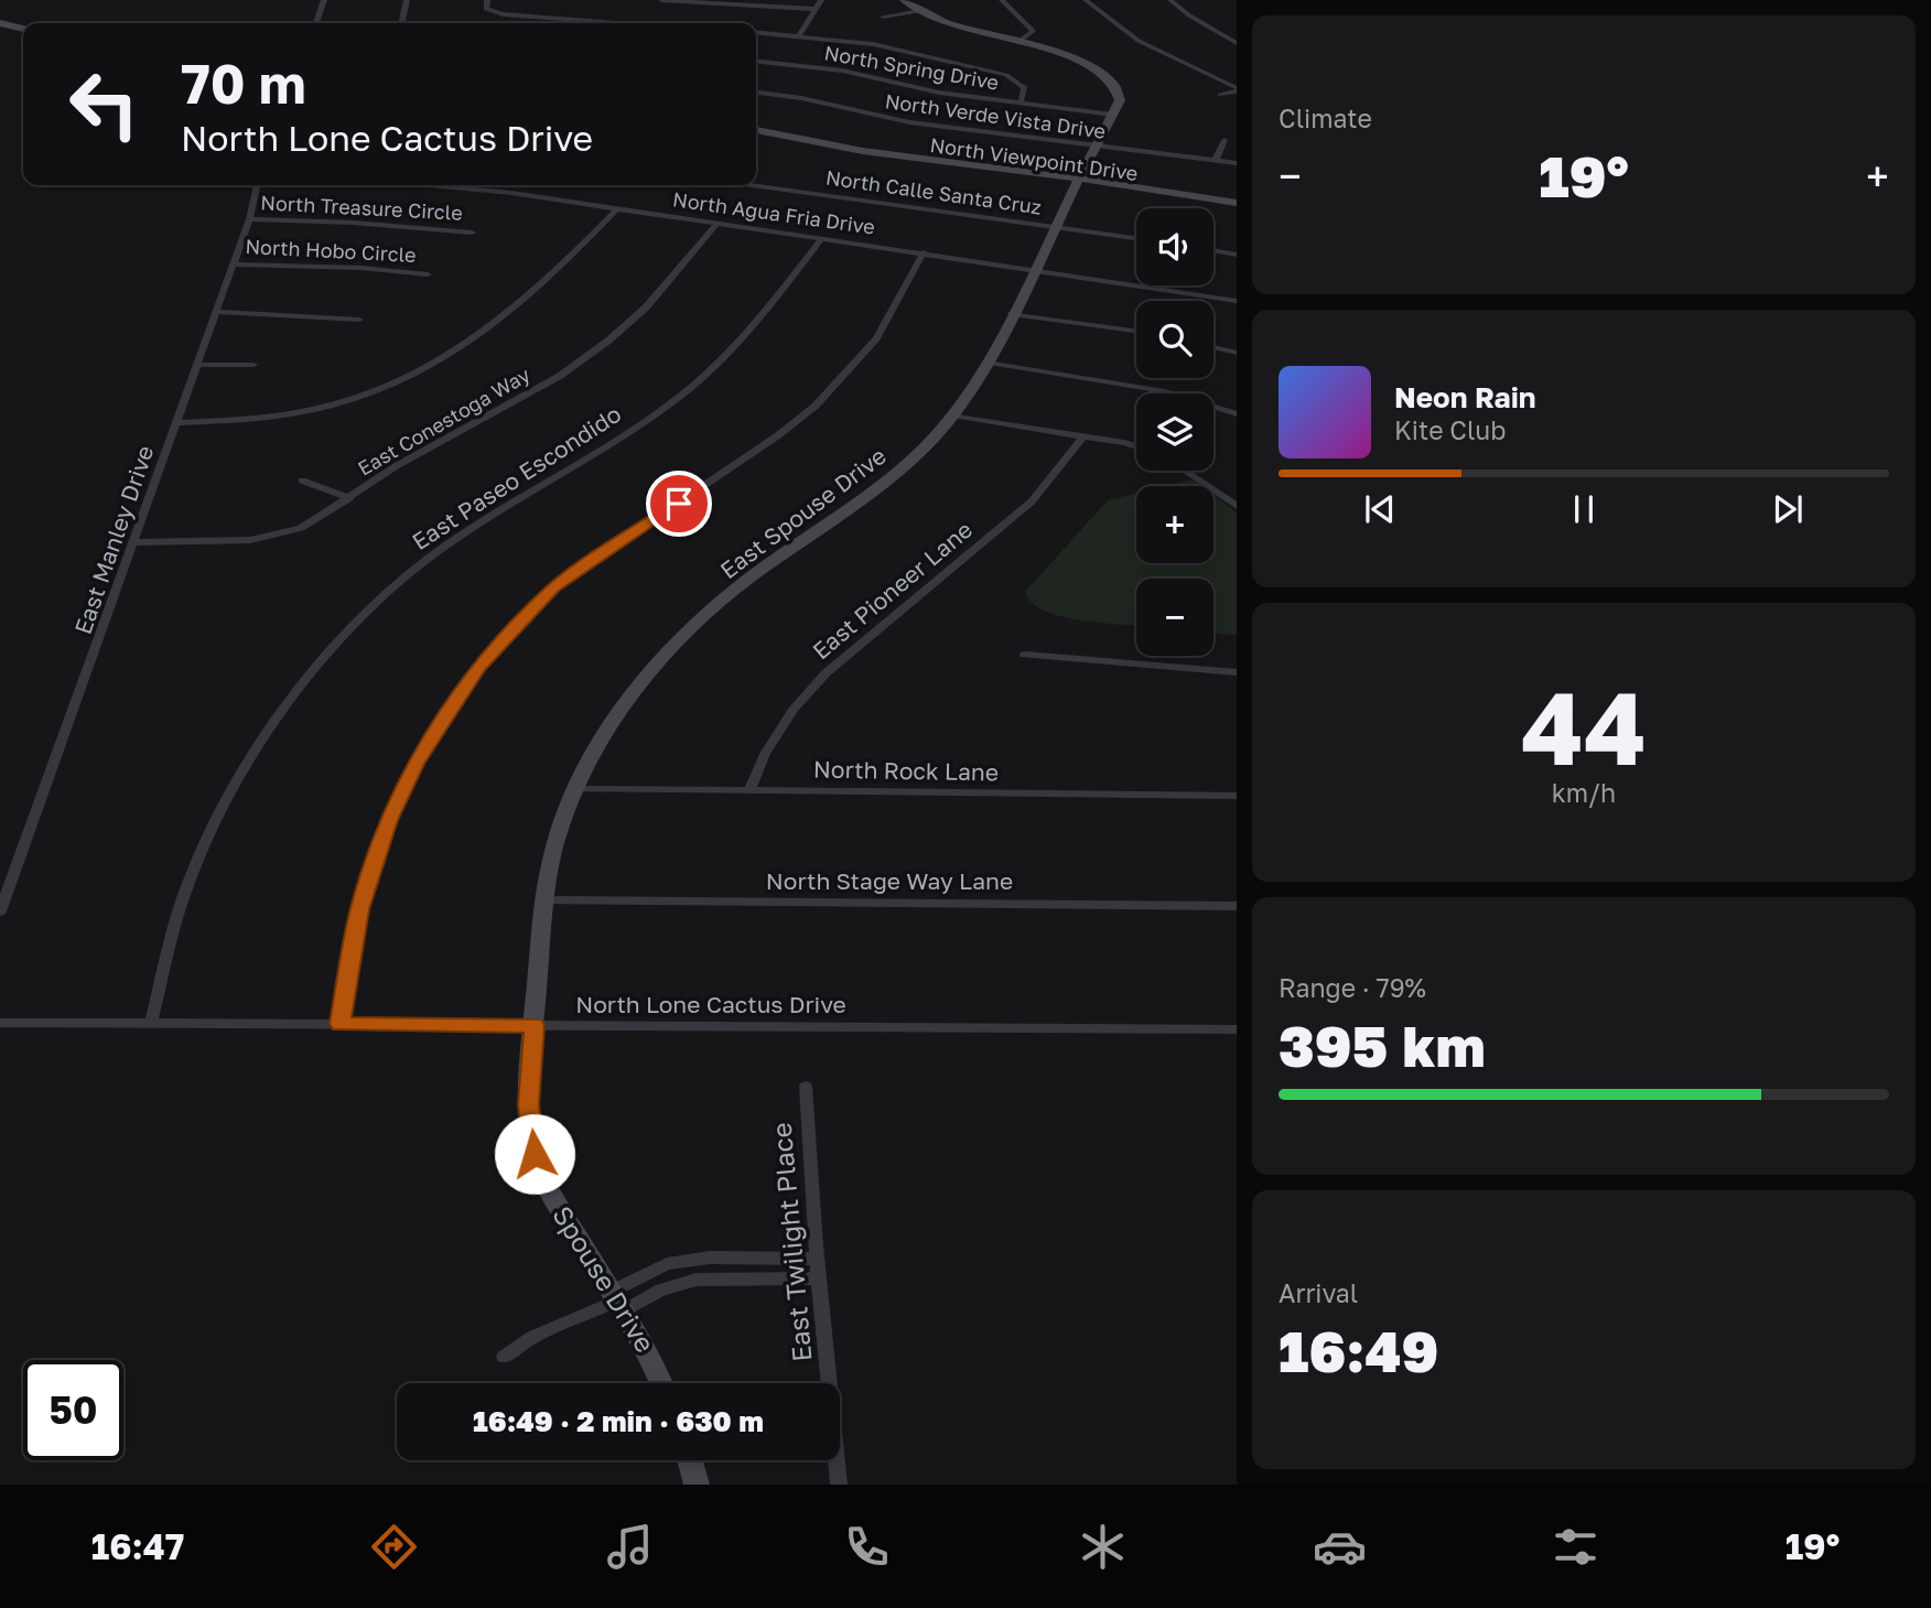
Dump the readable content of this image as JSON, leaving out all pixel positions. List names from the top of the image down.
{
  "streets": {
    "main road": ["North Viewpoint Drive", "East Spouse Drive", "Spouse Drive"],
    "street": [
      "North Spring Drive",
      "North Verde Vista Drive",
      "North Calle Santa Cruz",
      "North Treasure Circle",
      "North Agua Fria Drive",
      "North Hobo Circle",
      "East Conestoga Way",
      "East Paseo Escondido",
      "East Manley Drive",
      "East Pioneer Lane",
      "North Rock Lane",
      "North Stage Way Lane",
      "North Lone Cactus Drive",
      "East Twilight Place"
    ]
  },
  "crossings": [
    ["North Spring Drive", "East Spouse Drive"],
    ["North Verde Vista Drive", "East Spouse Drive"],
    ["North Viewpoint Drive", "East Spouse Drive"],
    ["North Calle Santa Cruz", "East Spouse Drive"],
    ["North Treasure Circle", "East Manley Drive"],
    ["North Agua Fria Drive", "East Conestoga Way"],
    ["North Agua Fria Drive", "East Paseo Escondido"],
    ["North Agua Fria Drive", "East Spouse Drive"],
    ["North Hobo Circle", "East Manley Drive"],
    ["East Conestoga Way", "East Manley Drive"],
    ["East Paseo Escondido", "North Lone Cactus Drive"],
    ["East Spouse Drive", "North Rock Lane"],
    ["East Spouse Drive", "North Stage Way Lane"],
    ["East Spouse Drive", "North Lone Cactus Drive"],
    ["East Spouse Drive", "Spouse Drive"],
    ["East Pioneer Lane", "North Rock Lane"],
    ["North Lone Cactus Drive", "Spouse Drive"]
  ],
  "page": {
    "tile": [
      "Climate",
      ["44", "km/h"],
      ["Range · 79%", "395 km"],
      ["Arrival", "16:49"]
    ],
    "turn": ["70 m", "North Lone Cactus Drive"],
    "heat": ["−", "19°", "+"],
    "map_buttons": ["+", "−"],
    "song": ["Neon Rain", "Kite Club"],
    "limit": "50",
    "trip": "16:49 · 2 min · 630 m",
    "tabs": ["16:47", "19°"]
  }
}
